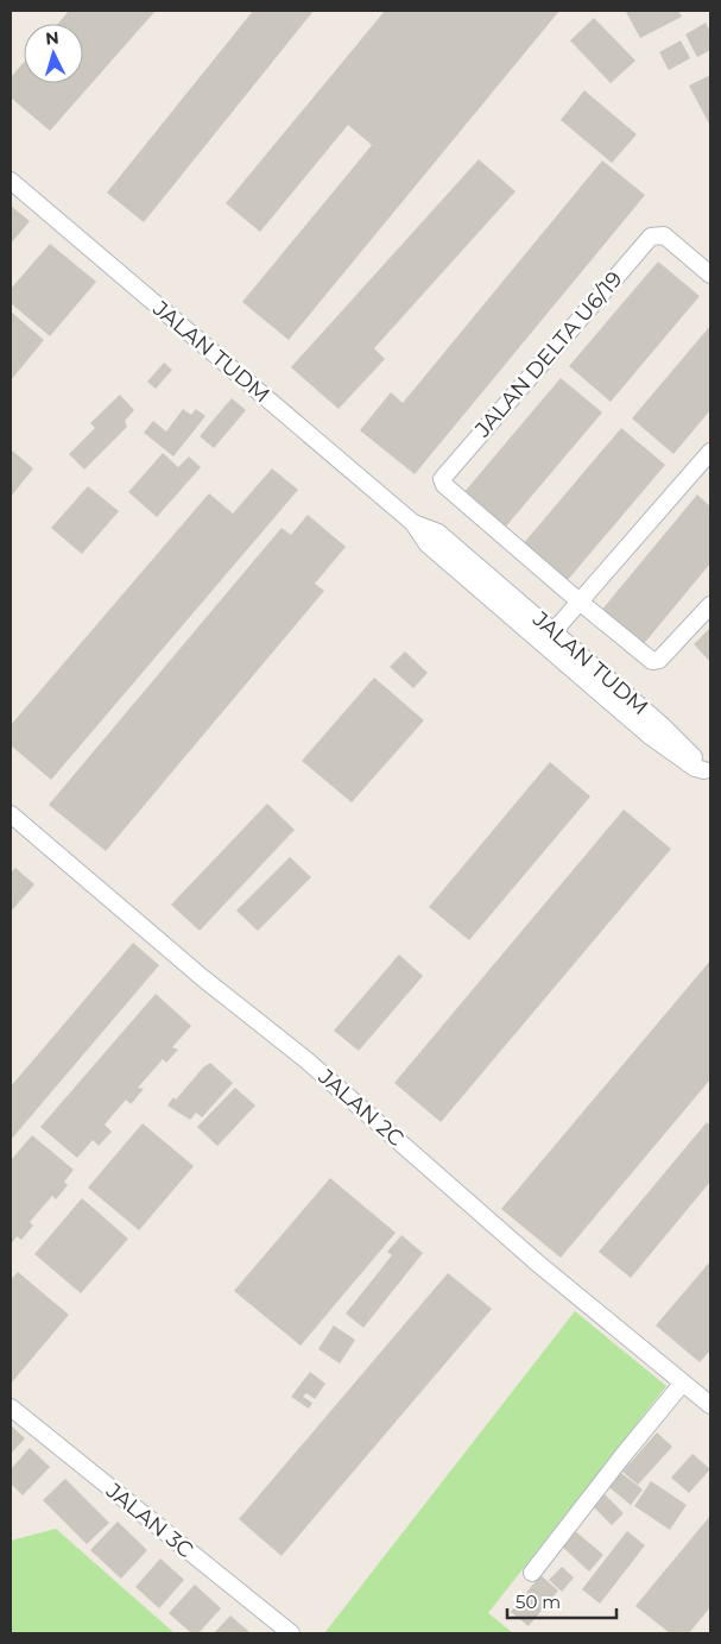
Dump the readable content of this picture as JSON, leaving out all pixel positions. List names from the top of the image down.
{
  "streets": {
    "street": [
      "JALAN TUDM",
      "JALAN DELTA U6/19",
      "JALAN 2C",
      "JALAN 3C"
    ]
  },
  "scale_bar": "50 m",
  "north": "top"
}
